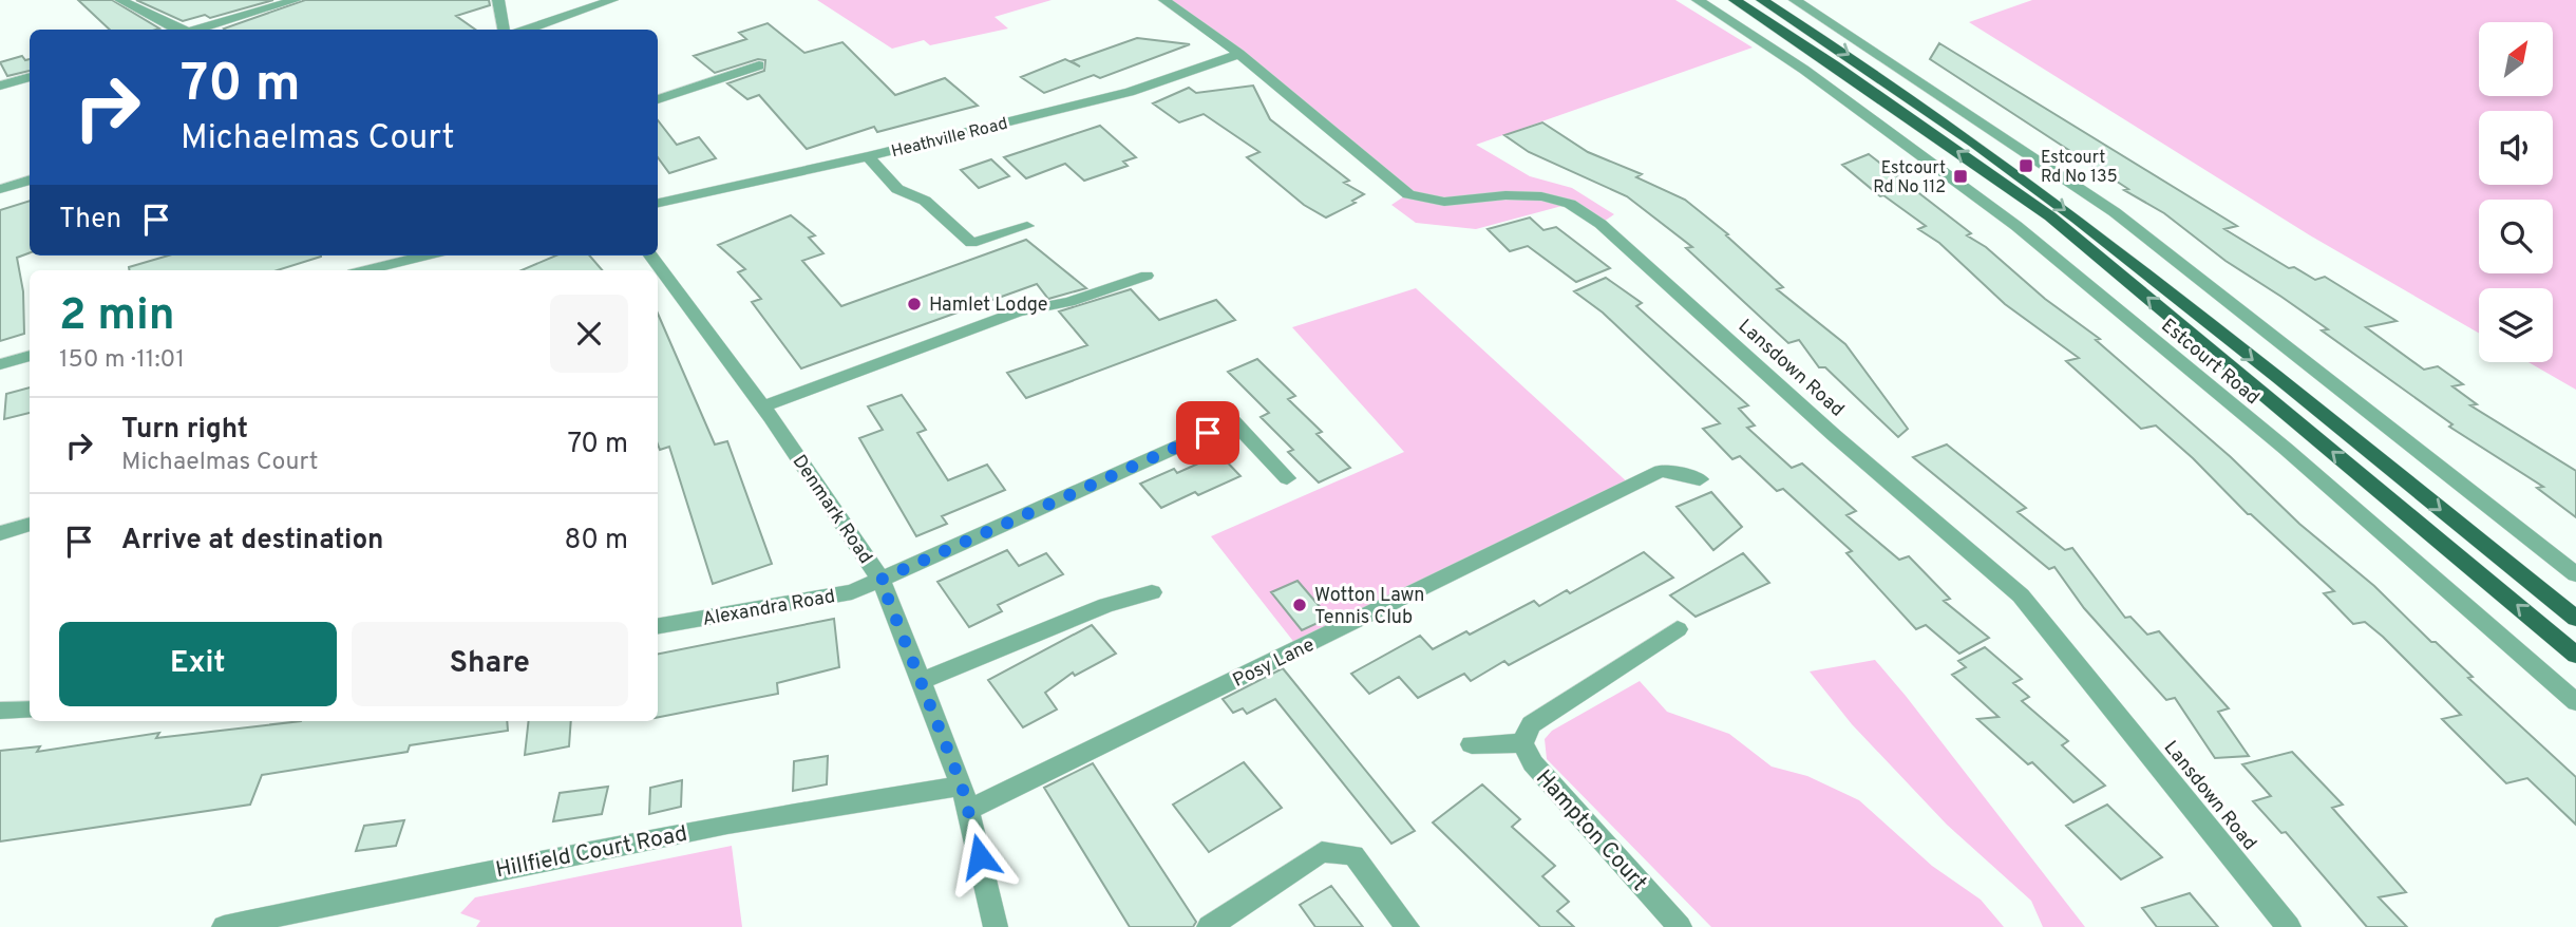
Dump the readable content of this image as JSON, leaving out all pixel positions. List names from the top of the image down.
{
  "streets": {
    "main road": ["Estcourt Road"],
    "street": [
      "Heathville Road",
      "Lansdown Road",
      "Denmark Road",
      "Alexandra Road",
      "Posy Lane",
      "Hampton Court",
      "Hillfield Court Road"
    ]
  },
  "crossings": [
    ["Heathville Road", "Lansdown Road"],
    ["Denmark Road", "Alexandra Road"],
    ["Denmark Road", "Posy Lane"],
    ["Denmark Road", "Hillfield Court Road"]
  ],
  "places": {
    "transit": ["Estcourt Rd No 135", "Estcourt Rd No 112"],
    "other": ["Hamlet Lodge", "Wotton Lawn Tennis Club"]
  },
  "north": "top right",
  "page": {
    "turn": ["70 m", "Michaelmas Court"],
    "then": "Then",
    "heading": ["2 min", "150 m · 11:01"],
    "list": [
      {
        "name": "Turn right",
        "note": "Michaelmas Court",
        "value": "70 m"
      },
      {
        "name": "Arrive at destination",
        "value": "80 m"
      }
    ],
    "buttons": ["Exit", "Share"]
  }
}
